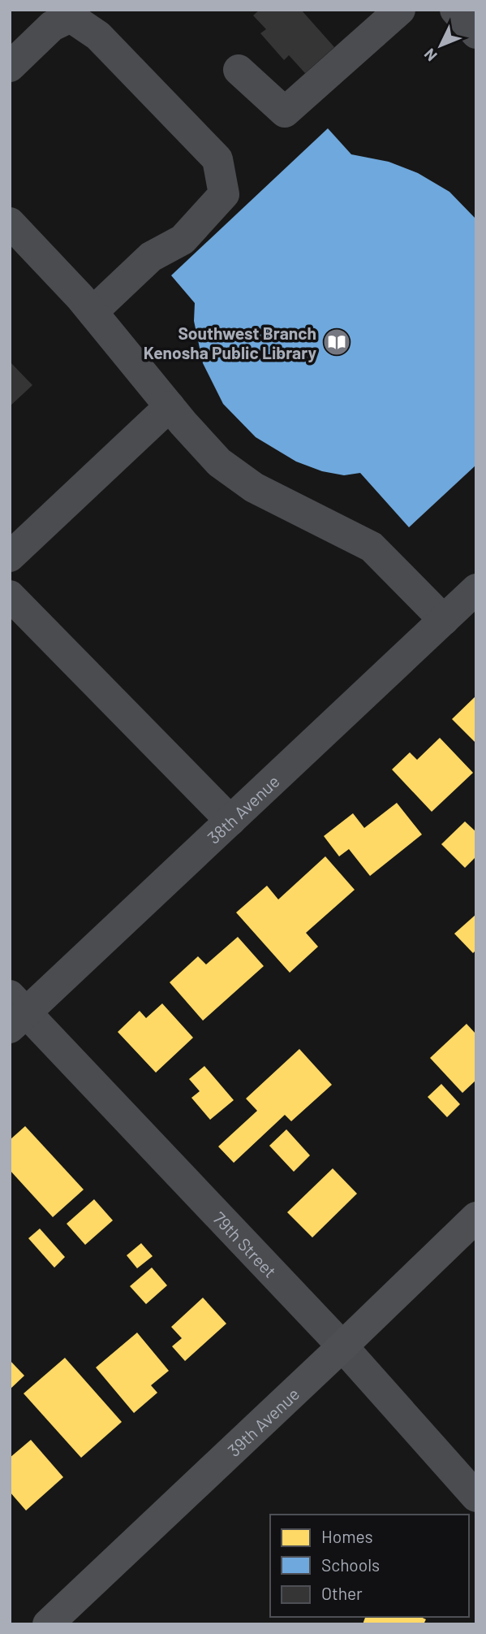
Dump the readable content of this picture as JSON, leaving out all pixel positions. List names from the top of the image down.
{
  "streets": {
    "main road": ["39th Avenue"],
    "street": ["38th Avenue", "79th Street"]
  },
  "crossings": [
    ["38th Avenue", "79th Street"],
    ["79th Street", "39th Avenue"]
  ],
  "places": {
    "library": ["Southwest Branch Kenosha Public Library"]
  },
  "legend": ["Homes", "Schools", "Other"],
  "north": "bottom left"
}
